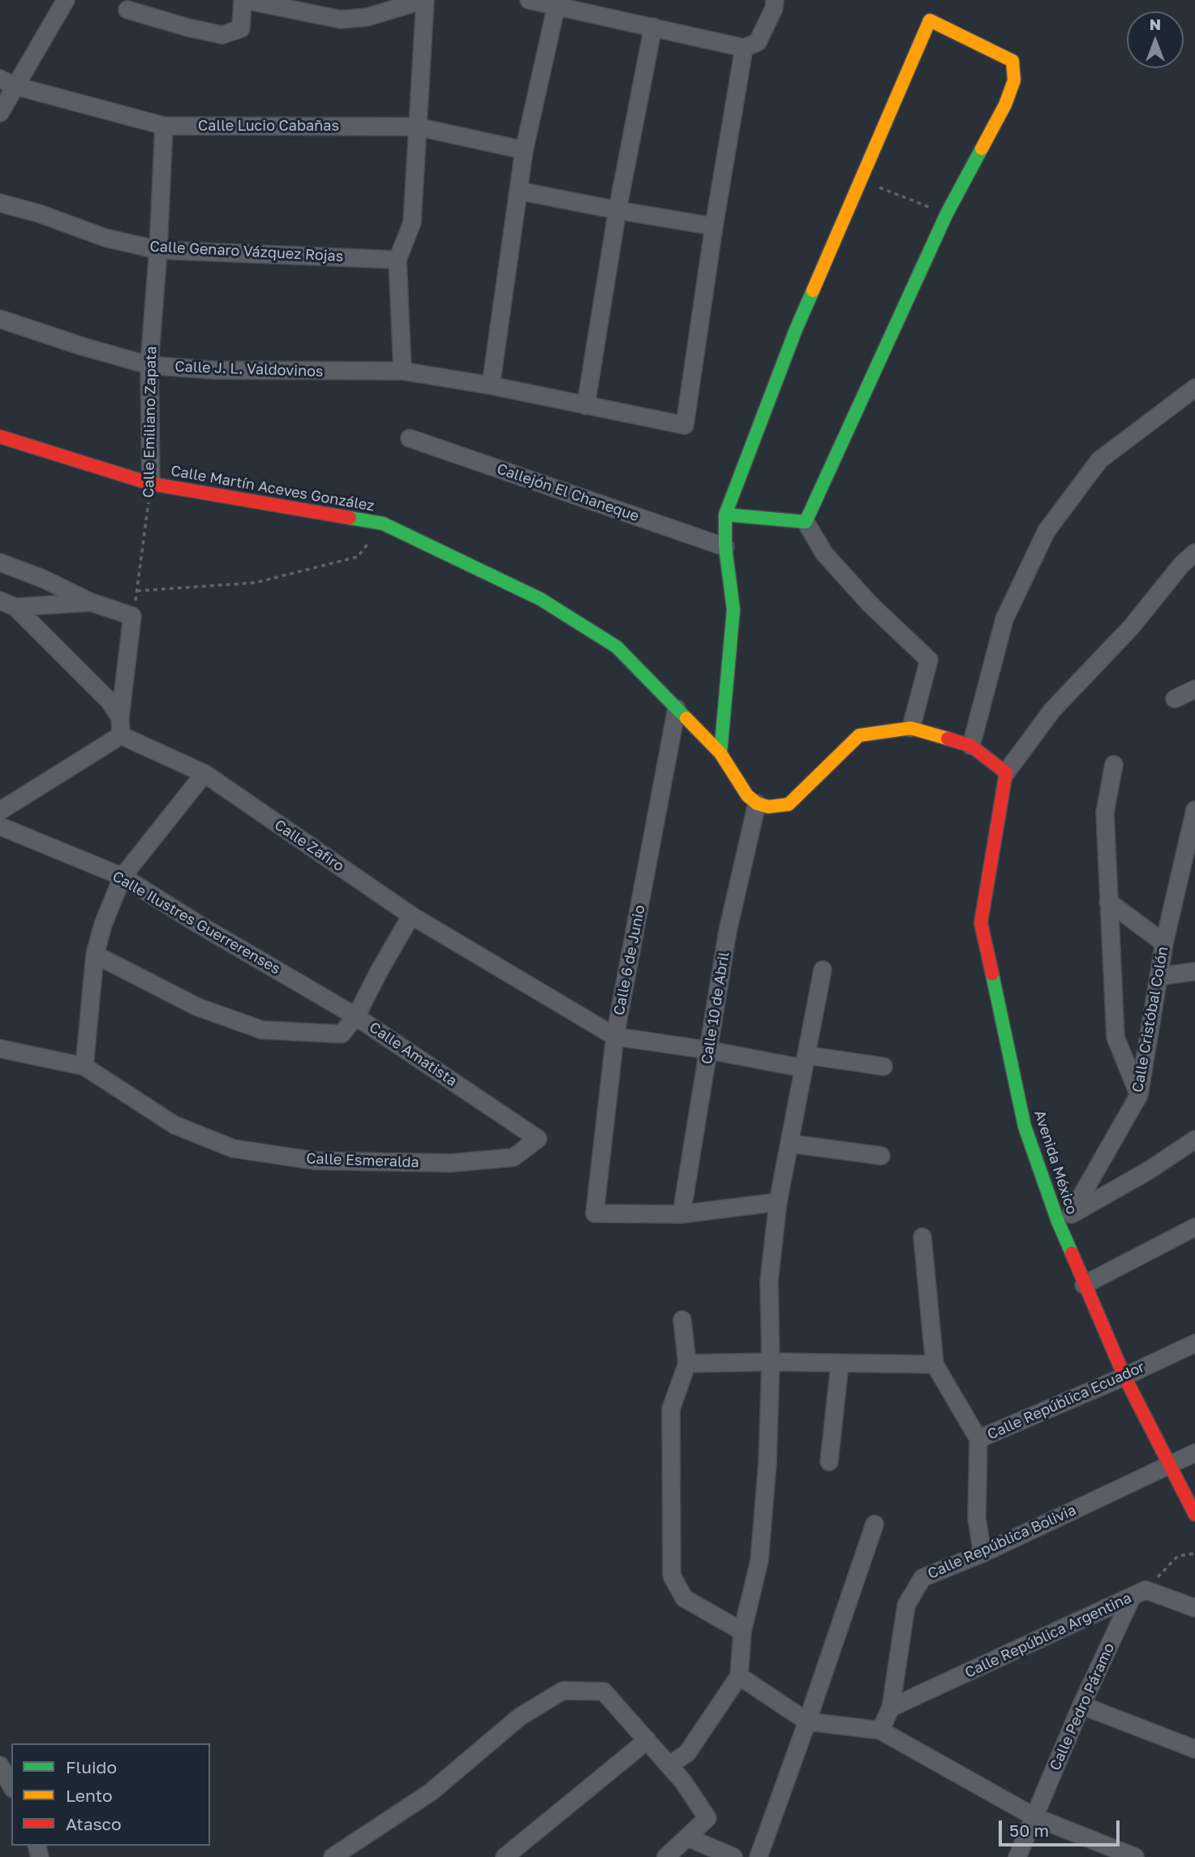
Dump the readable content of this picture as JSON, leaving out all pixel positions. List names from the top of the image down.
{
  "streets": {
    "street": [
      "Calle Lucio Cabañas",
      "Calle Genaro Vázquez Rojas",
      "Calle J. L. Valdovinos",
      "Calle Emiliano Zapata",
      "Calle Martín Aceves González",
      "Callejón El Chaneque",
      "Calle Zafiro",
      "Calle Ilustres Guerrerenses",
      "Calle 6 de Junio",
      "Calle 10 de Abril",
      "Calle Cristóbal Colón",
      "Calle Amatista",
      "Calle Esmeralda",
      "Avenida México",
      "Calle República Ecuador",
      "Calle República Bolivia",
      "Calle República Argentina",
      "Calle Pedro Páramo"
    ]
  },
  "crossings": [
    ["Calle Lucio Cabañas", "Calle Emiliano Zapata"],
    ["Calle Genaro Vázquez Rojas", "Calle Emiliano Zapata"],
    ["Calle J. L. Valdovinos", "Calle Emiliano Zapata"],
    ["Calle Emiliano Zapata", "Calle Martín Aceves González"],
    ["Calle Martín Aceves González", "Calle 6 de Junio"],
    ["Calle Martín Aceves González", "Calle 10 de Abril"],
    ["Calle Zafiro", "Calle 6 de Junio"],
    ["Calle Ilustres Guerrerenses", "Calle Amatista"],
    ["Calle 6 de Junio", "Calle 10 de Abril"],
    ["Calle Cristóbal Colón", "Avenida México"],
    ["Calle Amatista", "Calle Esmeralda"],
    ["Avenida México", "Calle República Ecuador"],
    ["Avenida México", "Calle República Bolivia"],
    ["Calle República Ecuador", "Calle República Bolivia"],
    ["Calle República Bolivia", "Calle República Argentina"],
    ["Calle República Argentina", "Calle Pedro Páramo"]
  ],
  "legend": ["Fluido", "Lento", "Atasco"],
  "scale_bar": "50 m",
  "north": "top"
}
